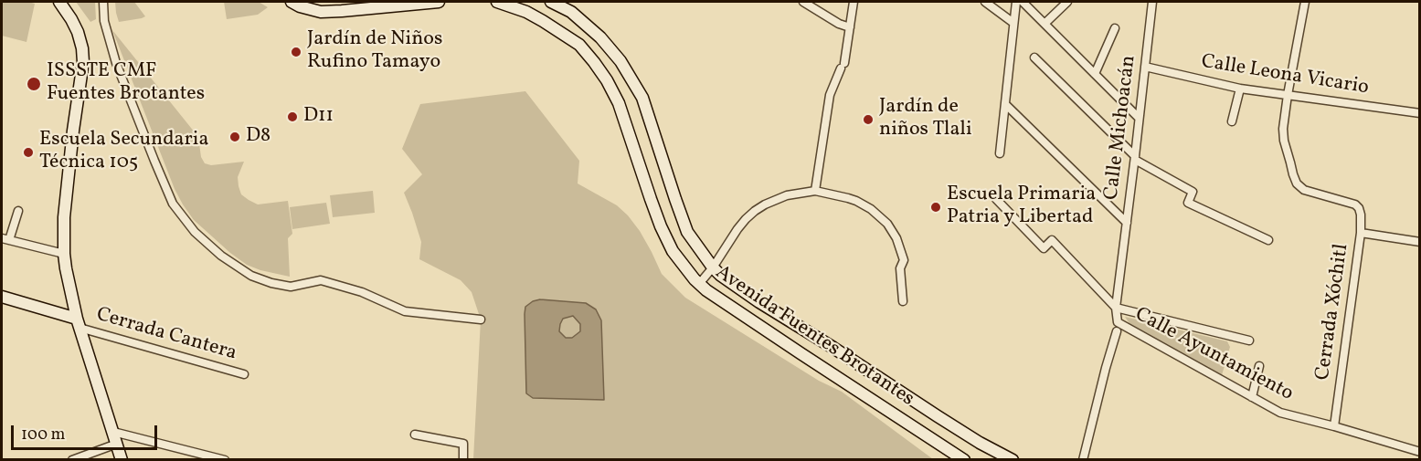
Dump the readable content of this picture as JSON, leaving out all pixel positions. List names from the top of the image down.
{
  "streets": {
    "street": [
      "Calle Leona Vicario",
      "Calle Michoacán",
      "Cerrada Xóchitl",
      "Cerrada Cantera",
      "Avenida Fuentes Brotantes",
      "Calle Ayuntamiento"
    ]
  },
  "crossings": [
    ["Calle Leona Vicario", "Calle Michoacán"],
    ["Calle Leona Vicario", "Cerrada Xóchitl"],
    ["Calle Michoacán", "Calle Ayuntamiento"],
    ["Cerrada Xóchitl", "Calle Ayuntamiento"]
  ],
  "places": [
    "Jardín de Niños Rufino Tamayo",
    "ISSSTE CMF Fuentes Brotantes",
    "D11",
    "Jardín de niños Tlali",
    "D8",
    "Escuela Secundaria Técnica 105",
    "Escuela Primaria Patria y Libertad"
  ],
  "scale_bar": "100 m"
}
